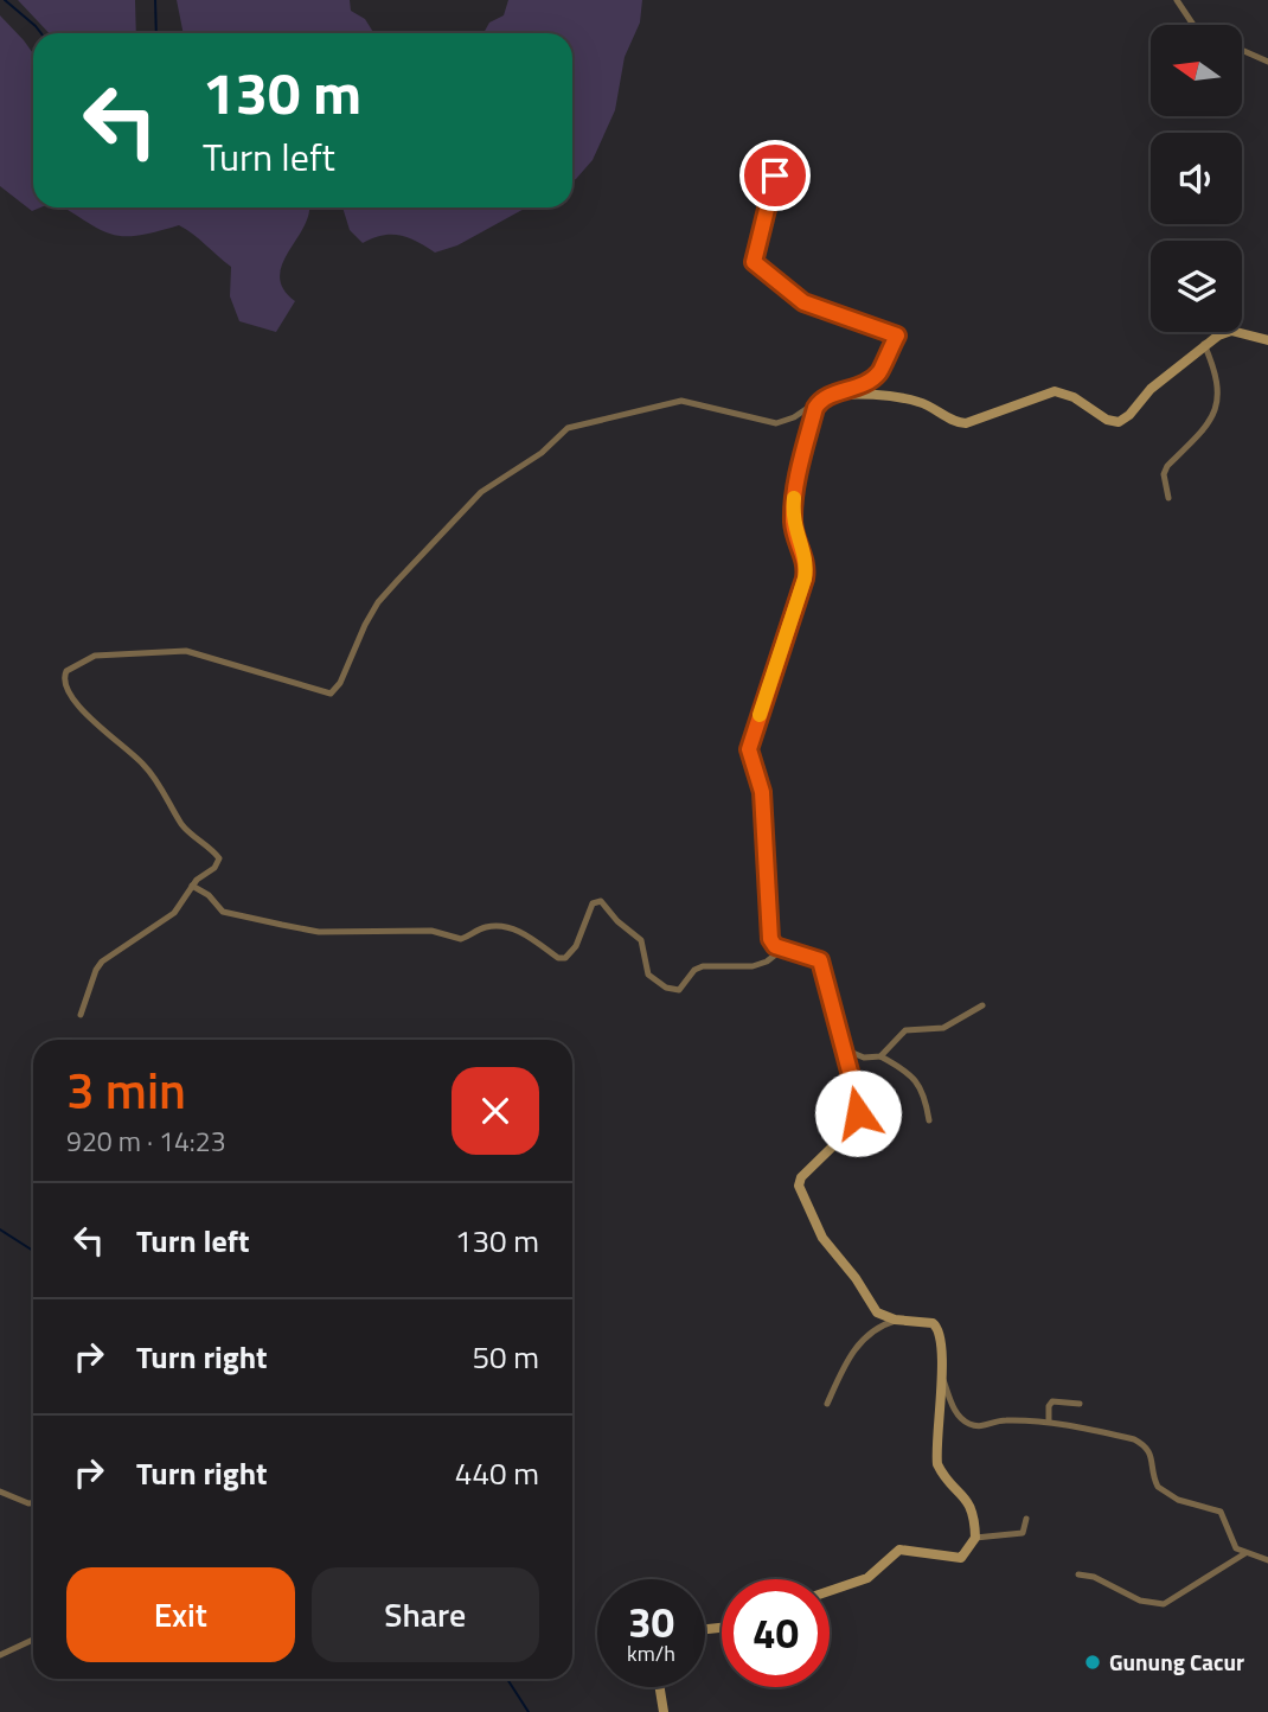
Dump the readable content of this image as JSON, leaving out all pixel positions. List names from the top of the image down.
{
  "places": ["Gunung Cacur"],
  "north": "left",
  "page": {
    "turn": ["130 m", "Turn left"],
    "heading": ["3 min", "920 m · 14:23"],
    "list": [
      {
        "name": "Turn left",
        "value": "130 m"
      },
      {
        "name": "Turn right",
        "value": "50 m"
      },
      {
        "name": "Turn right",
        "value": "440 m"
      }
    ],
    "buttons": ["Exit", "Share"],
    "speed": "30 km/h",
    "limit": "40"
  }
}
